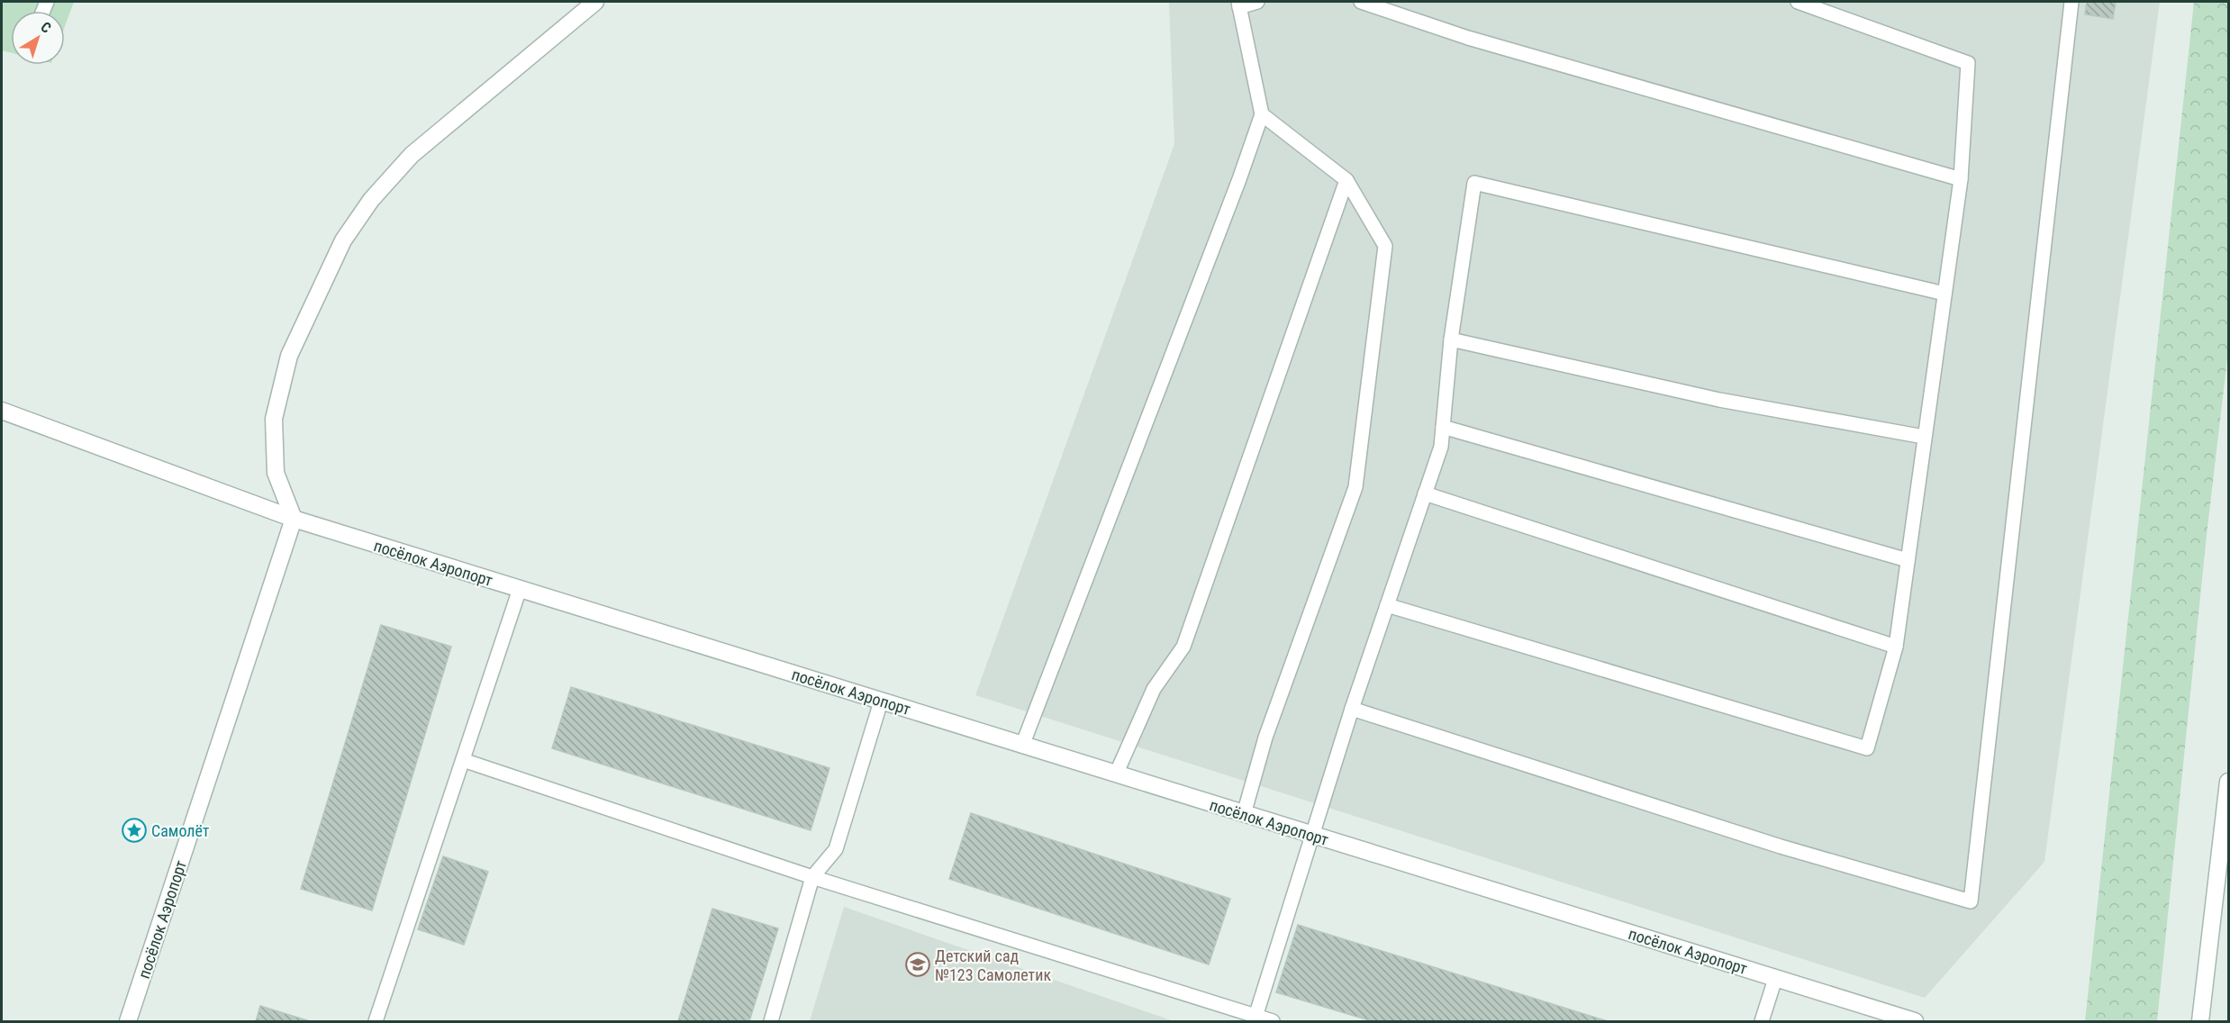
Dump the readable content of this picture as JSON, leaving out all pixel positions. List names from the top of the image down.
{
  "streets": {
    "street": ["посёлок Аэропорт"]
  },
  "places": {
    "place": ["Самолёт"],
    "school or university": ["Детский сад №123 Самолетик"]
  },
  "north": "top right"
}
